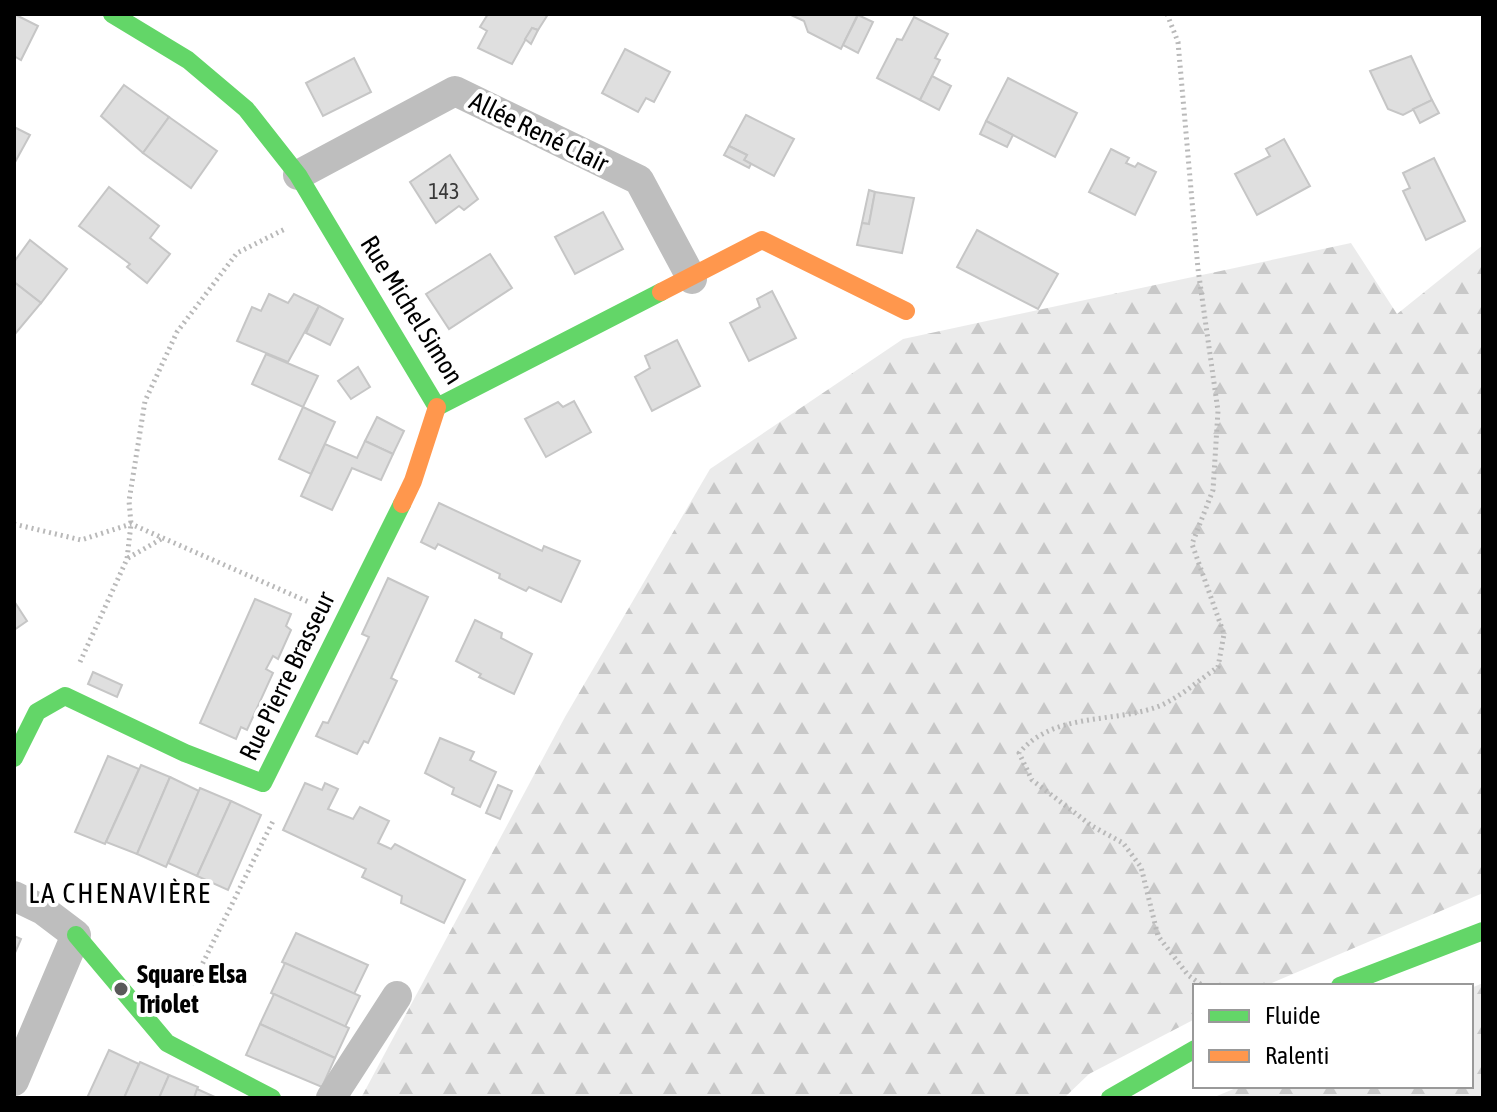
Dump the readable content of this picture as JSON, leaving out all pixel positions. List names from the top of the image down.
{
  "streets": {
    "street": ["Allée René Clair", "Rue Michel Simon", "Rue Pierre Brasseur"]
  },
  "crossings": [
    ["Allée René Clair", "Rue Michel Simon"],
    ["Rue Michel Simon", "Rue Pierre Brasseur"]
  ],
  "districts": ["LA CHENAVIÈRE"],
  "places": ["Square Elsa Triolet"],
  "house_numbers": ["143"],
  "legend": ["Fluide", "Ralenti"]
}
